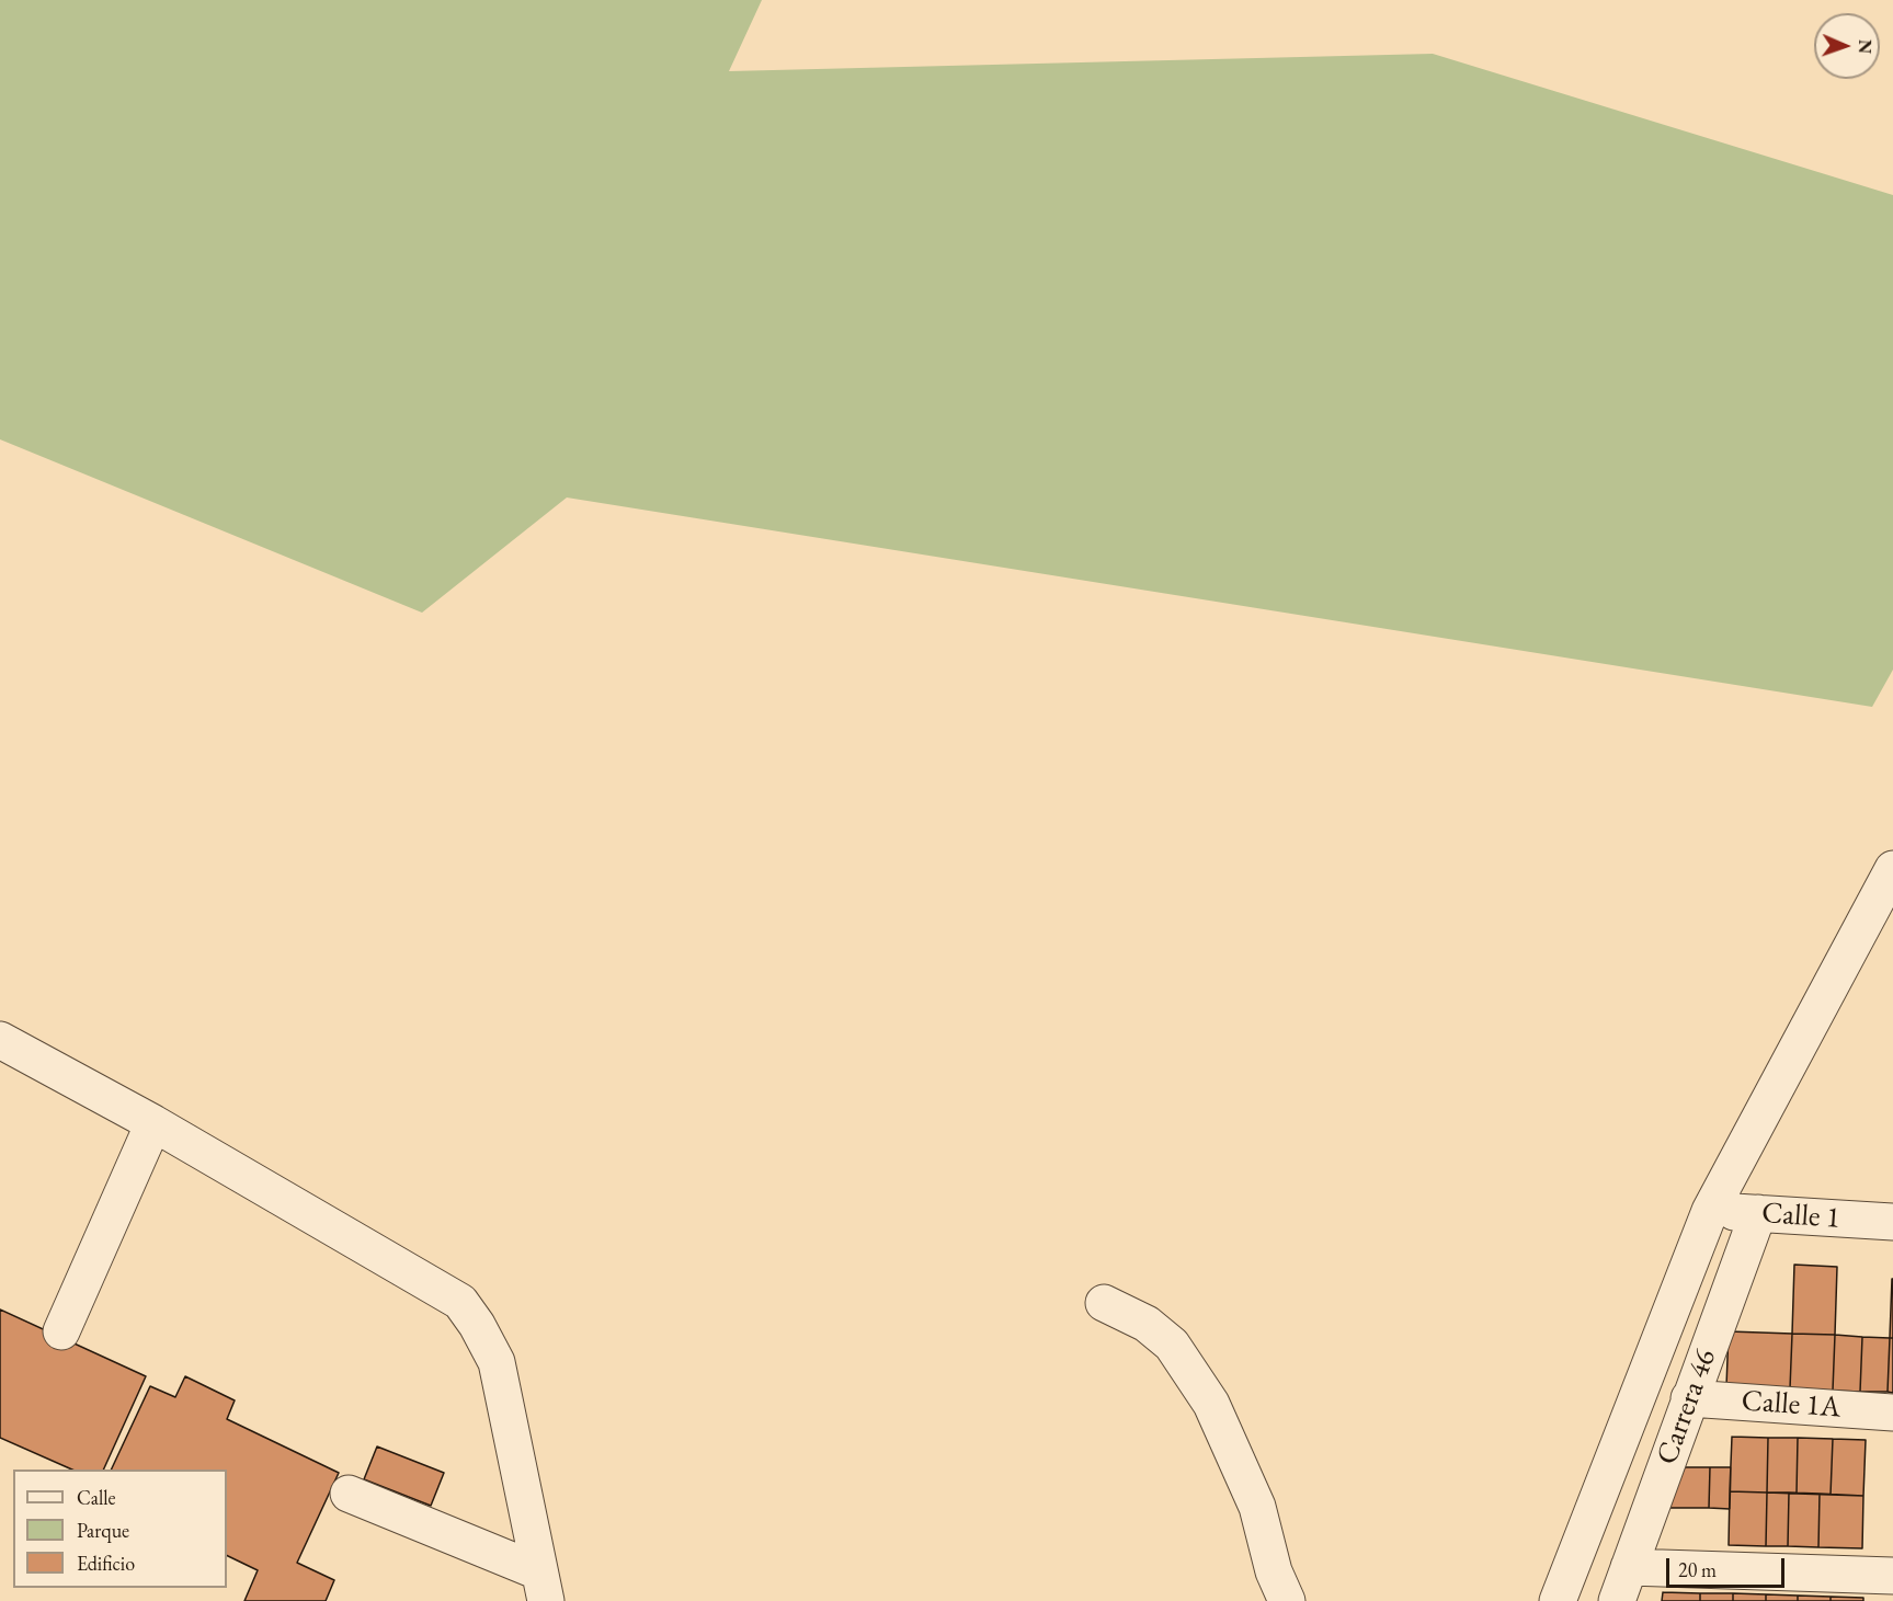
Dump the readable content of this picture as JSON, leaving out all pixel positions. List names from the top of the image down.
{
  "streets": {
    "street": ["Calle 1", "Calle 1A", "Carrera 46"]
  },
  "crossings": [
    ["Calle 1", "Carrera 46"],
    ["Calle 1A", "Carrera 46"]
  ],
  "legend": ["Calle", "Parque", "Edificio"],
  "scale_bar": "20 m",
  "north": "right"
}
